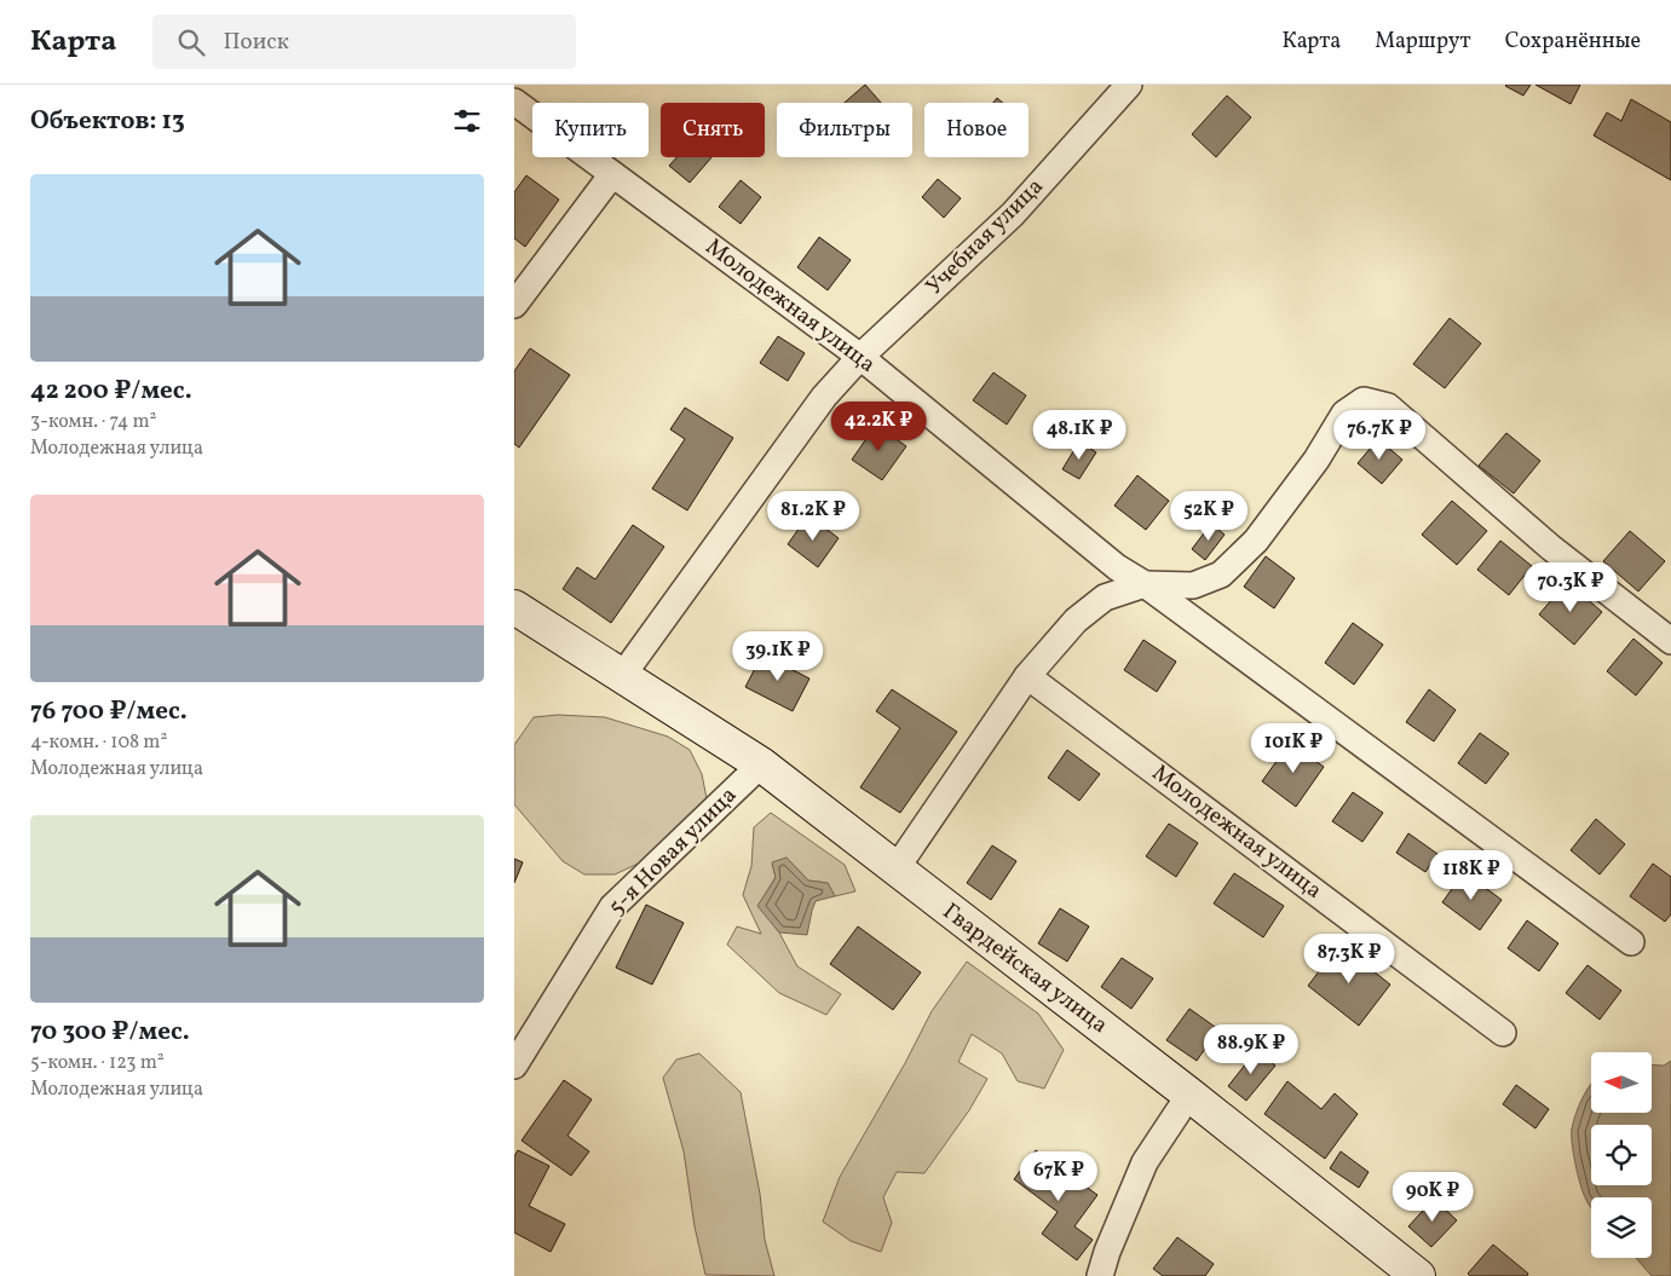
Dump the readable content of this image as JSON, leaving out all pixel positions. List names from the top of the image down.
{
  "streets": {
    "main road": ["Гвардейская улица"],
    "street": ["Учебная улица", "Молодежная улица", "5-я Новая улица"]
  },
  "crossings": [
    ["Учебная улица", "Молодежная улица"],
    ["Молодежная улица", "Гвардейская улица"],
    ["5-я Новая улица", "Гвардейская улица"]
  ],
  "north": "left",
  "page": {
    "header": "Карта",
    "search": "Поиск",
    "nav": ["Карта", "Маршрут", "Сохранённые"],
    "heading": "Объектов: 13",
    "chip": [
      "Купить",
      "Снять",
      "Фильтры",
      "Новое"
    ],
    "list": [
      {
        "name": "42 200 ₽/мес.",
        "note": "3-комн. · 74 m² · Молодежная улица"
      },
      {
        "name": "76 700 ₽/мес.",
        "note": "4-комн. · 108 m² · Молодежная улица"
      },
      {
        "name": "70 300 ₽/мес.",
        "note": "5-комн. · 123 m² · Молодежная улица"
      }
    ],
    "price": [
      "42.2K ₽",
      "48.1K ₽",
      "76.7K ₽",
      "81.2K ₽",
      "52K ₽",
      "70.3K ₽",
      "39.1K ₽",
      "101K ₽",
      "118K ₽",
      "87.3K ₽",
      "88.9K ₽",
      "67K ₽",
      "90K ₽"
    ]
  }
}
